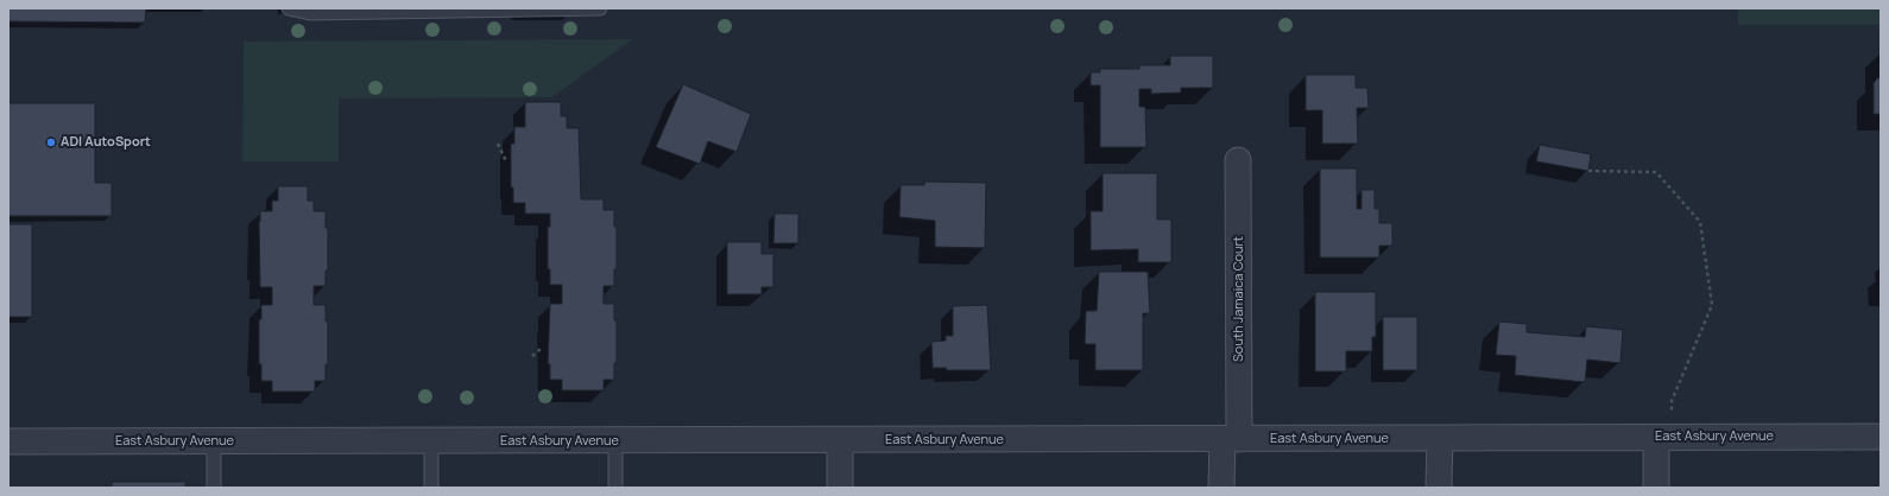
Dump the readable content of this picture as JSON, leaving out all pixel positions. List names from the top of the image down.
{
  "streets": {
    "street": ["South Jamaica Court", "East Asbury Avenue"]
  },
  "crossings": [
    ["South Jamaica Court", "East Asbury Avenue"]
  ],
  "places": ["ADI AutoSport"]
}
